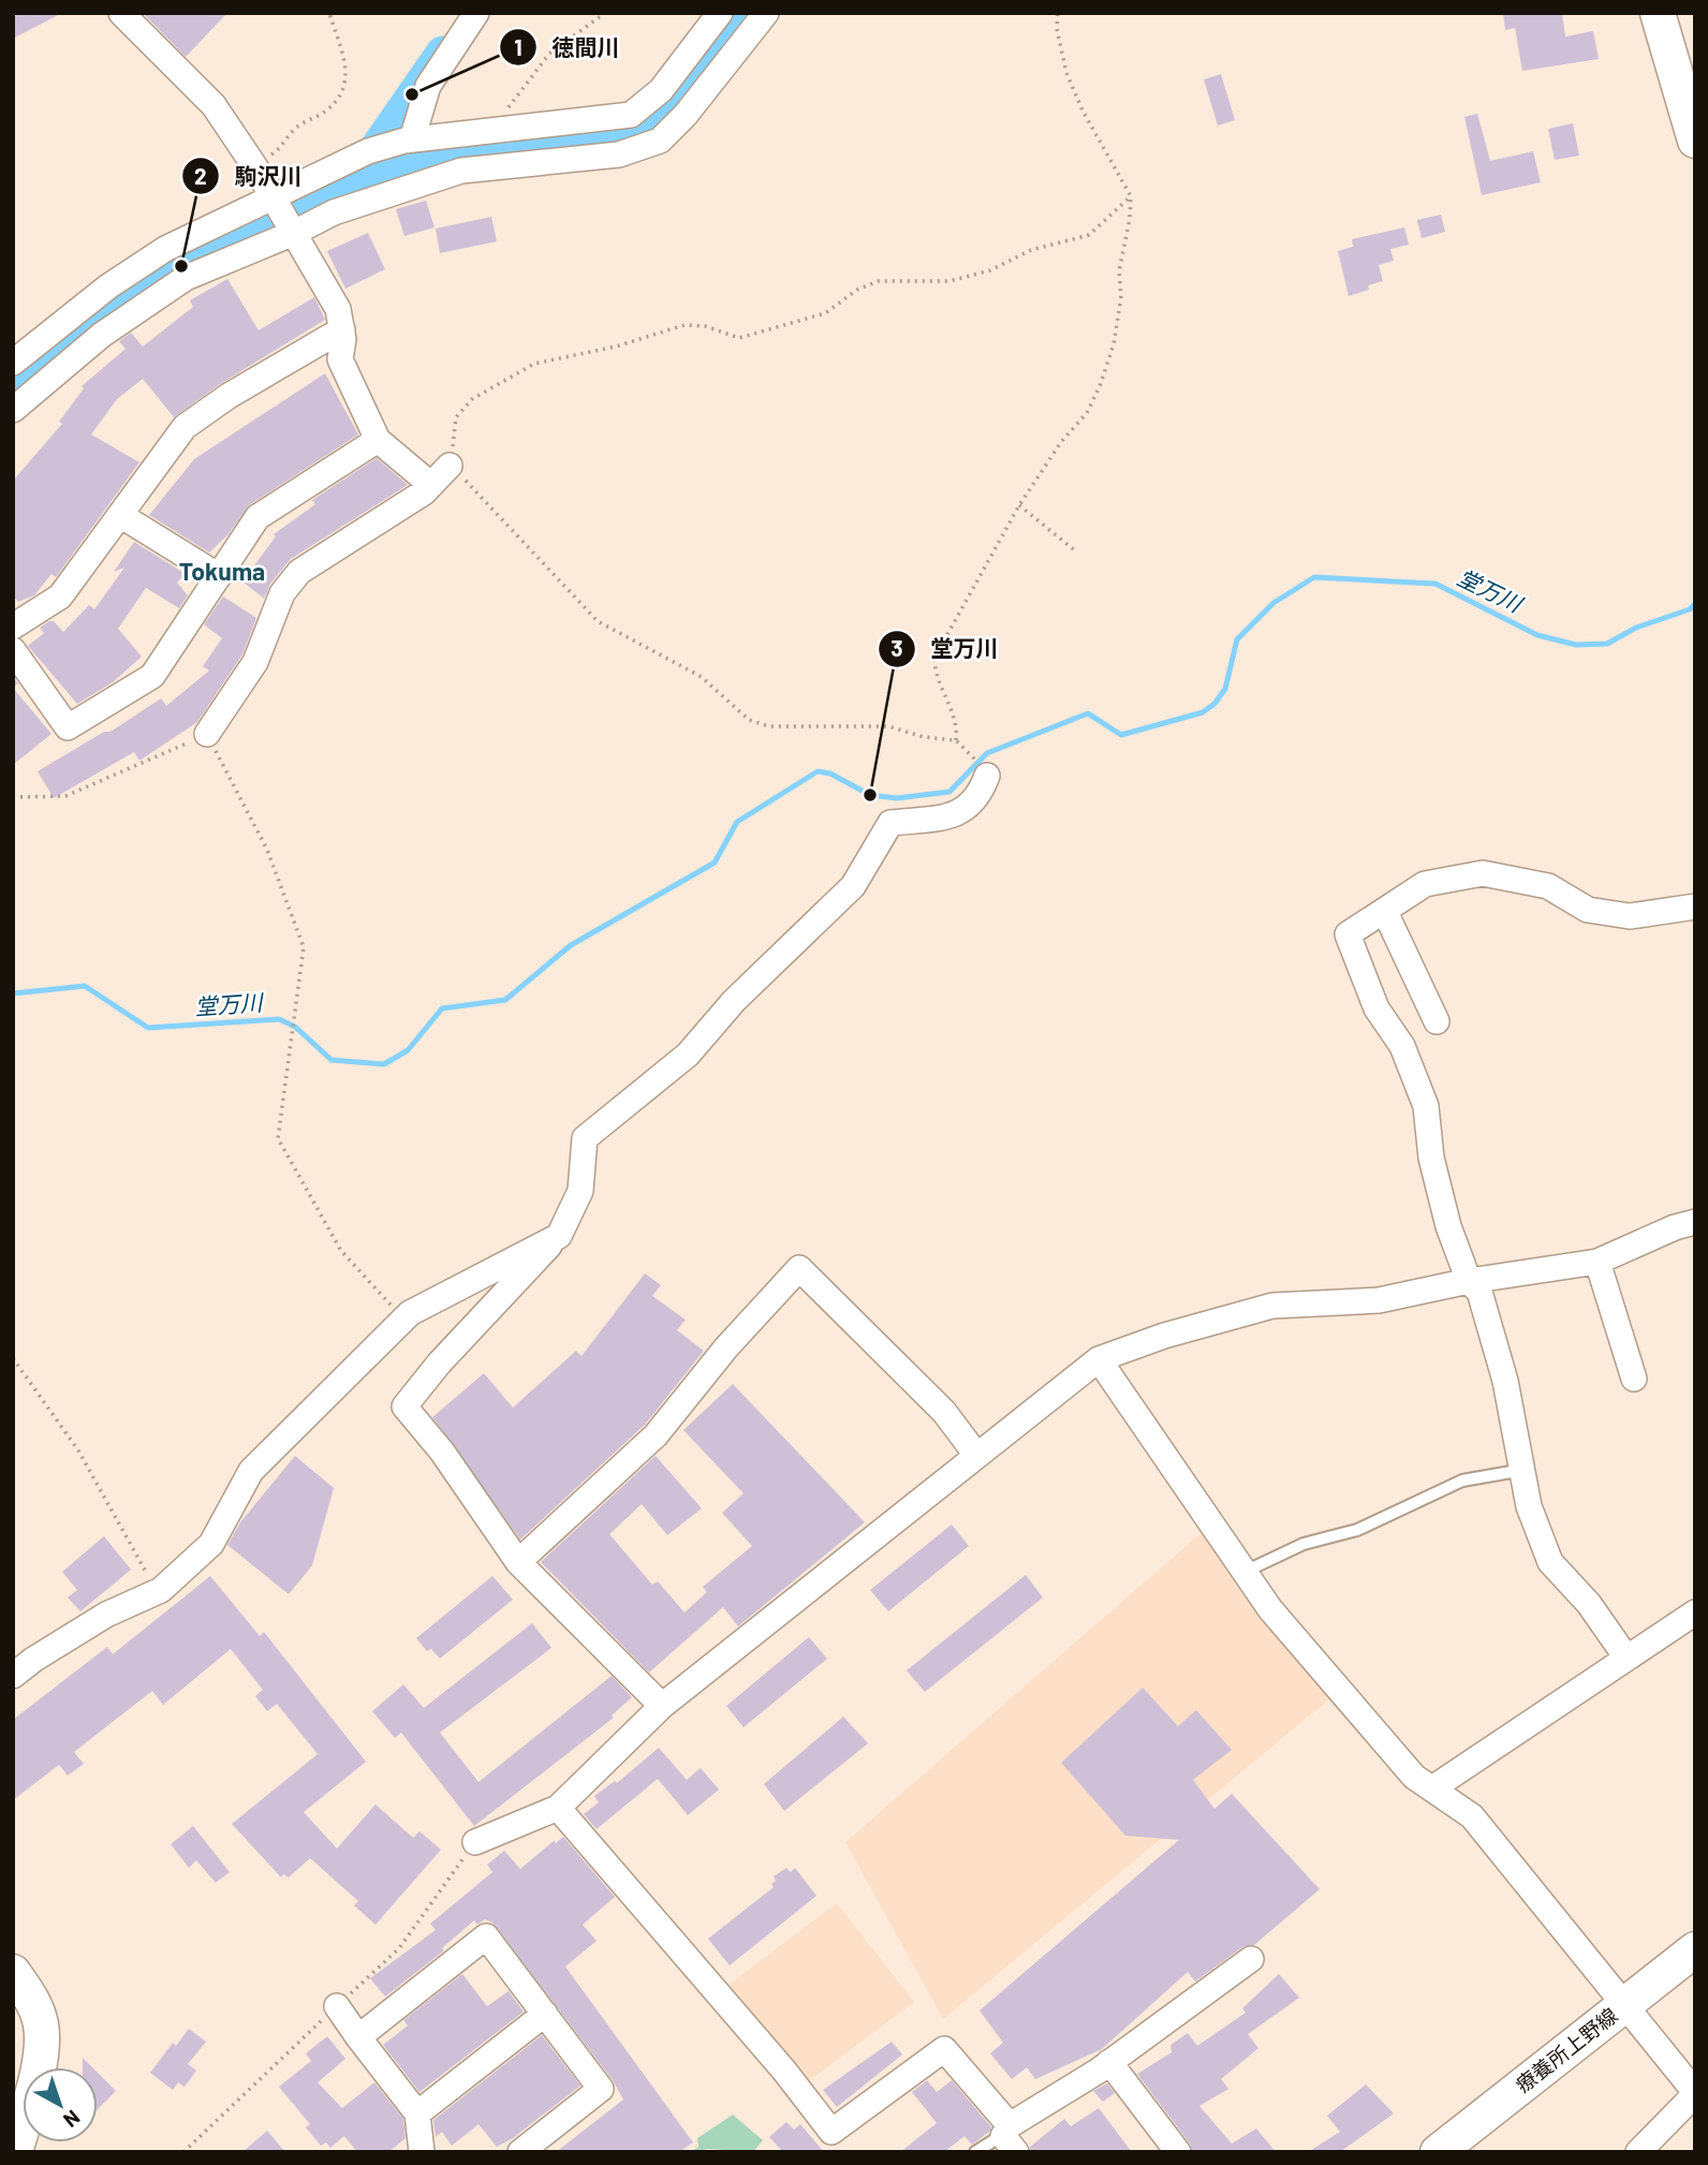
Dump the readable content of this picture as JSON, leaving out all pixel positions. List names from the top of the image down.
{
  "streets": {
    "street": ["療養所上野線"]
  },
  "districts": ["Tokuma"],
  "water": ["堂万川"],
  "places": ["徳間川", "駒沢川", "堂万川"],
  "north": "bottom right"
}
